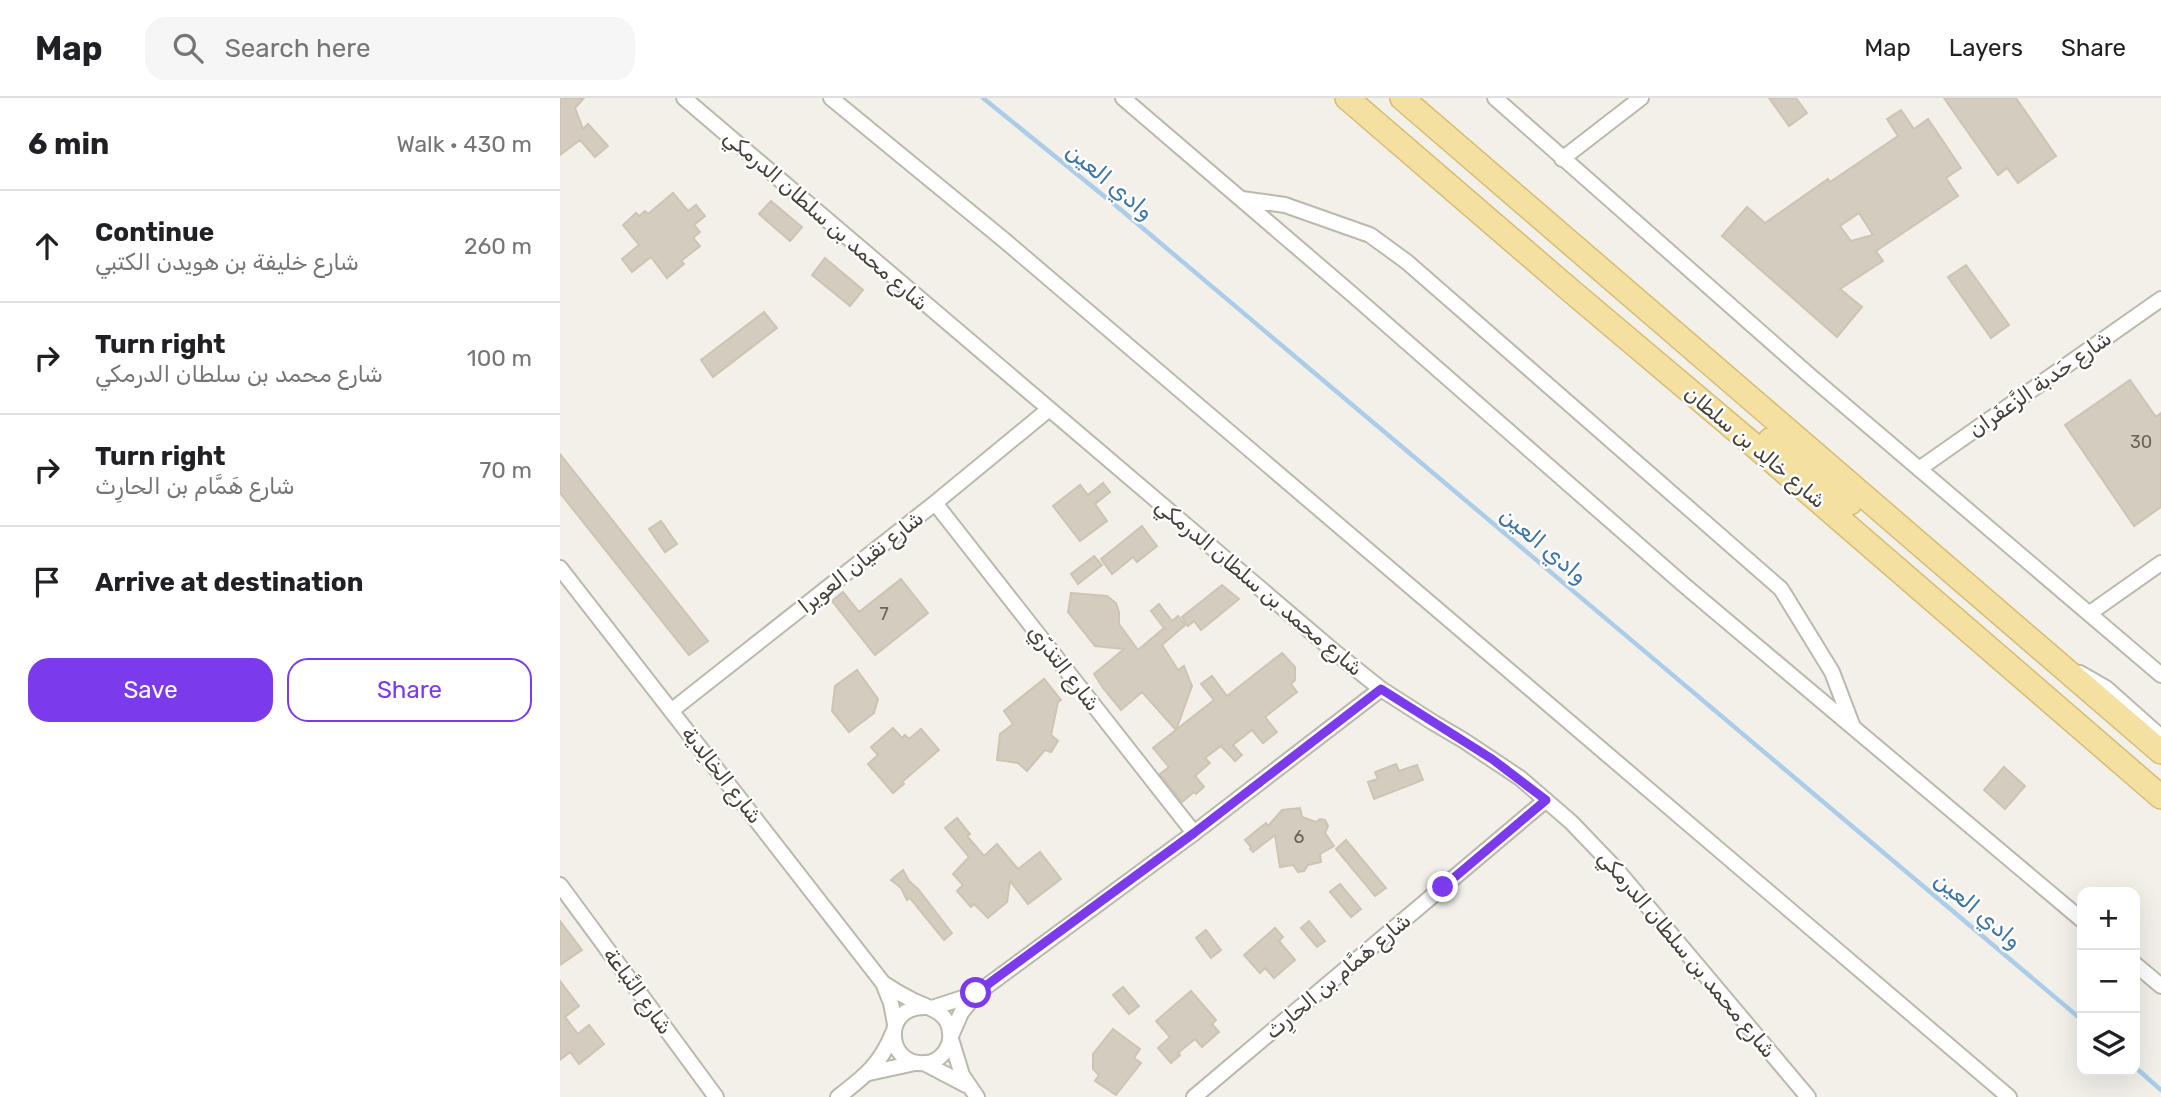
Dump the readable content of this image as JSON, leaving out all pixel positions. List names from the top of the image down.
{
  "streets": {
    "main road": ["شارع خالِد بن سلطان"],
    "street": [
      "شارع محمد بن سلطان الدرمكي",
      "شارع حَدبة الزَّعفَران",
      "شارع نقيان العويرا",
      "شارع التذرّي",
      "شارع الخالِدية",
      "شارع هَمَّام بن الحارِث",
      "شارع النَّباعة"
    ]
  },
  "crossings": [
    ["شارع محمد بن سلطان الدرمكي", "شارع نقيان العويرا"],
    ["شارع محمد بن سلطان الدرمكي", "شارع هَمَّام بن الحارِث"],
    ["شارع نقيان العويرا", "شارع التذرّي"],
    ["شارع نقيان العويرا", "شارع الخالِدية"]
  ],
  "water": ["وادي العين"],
  "house_numbers": ["30", "7", "6"],
  "page": {
    "header": "Map",
    "search": "Search here",
    "nav": ["Map", "Layers", "Share"],
    "heading": ["6 min", "Walk · 430 m"],
    "list": [
      ["Continue", "شارع خليفة بن هويدن الكتبي", "260 m"],
      ["Turn right", "شارع محمد بن سلطان الدرمكي", "100 m"],
      ["Turn right", "شارع هَمَّام بن الحارِث", "70 m"],
      "Arrive at destination"
    ],
    "buttons": ["Save", "Share"],
    "map_buttons": ["+", "−"]
  }
}
